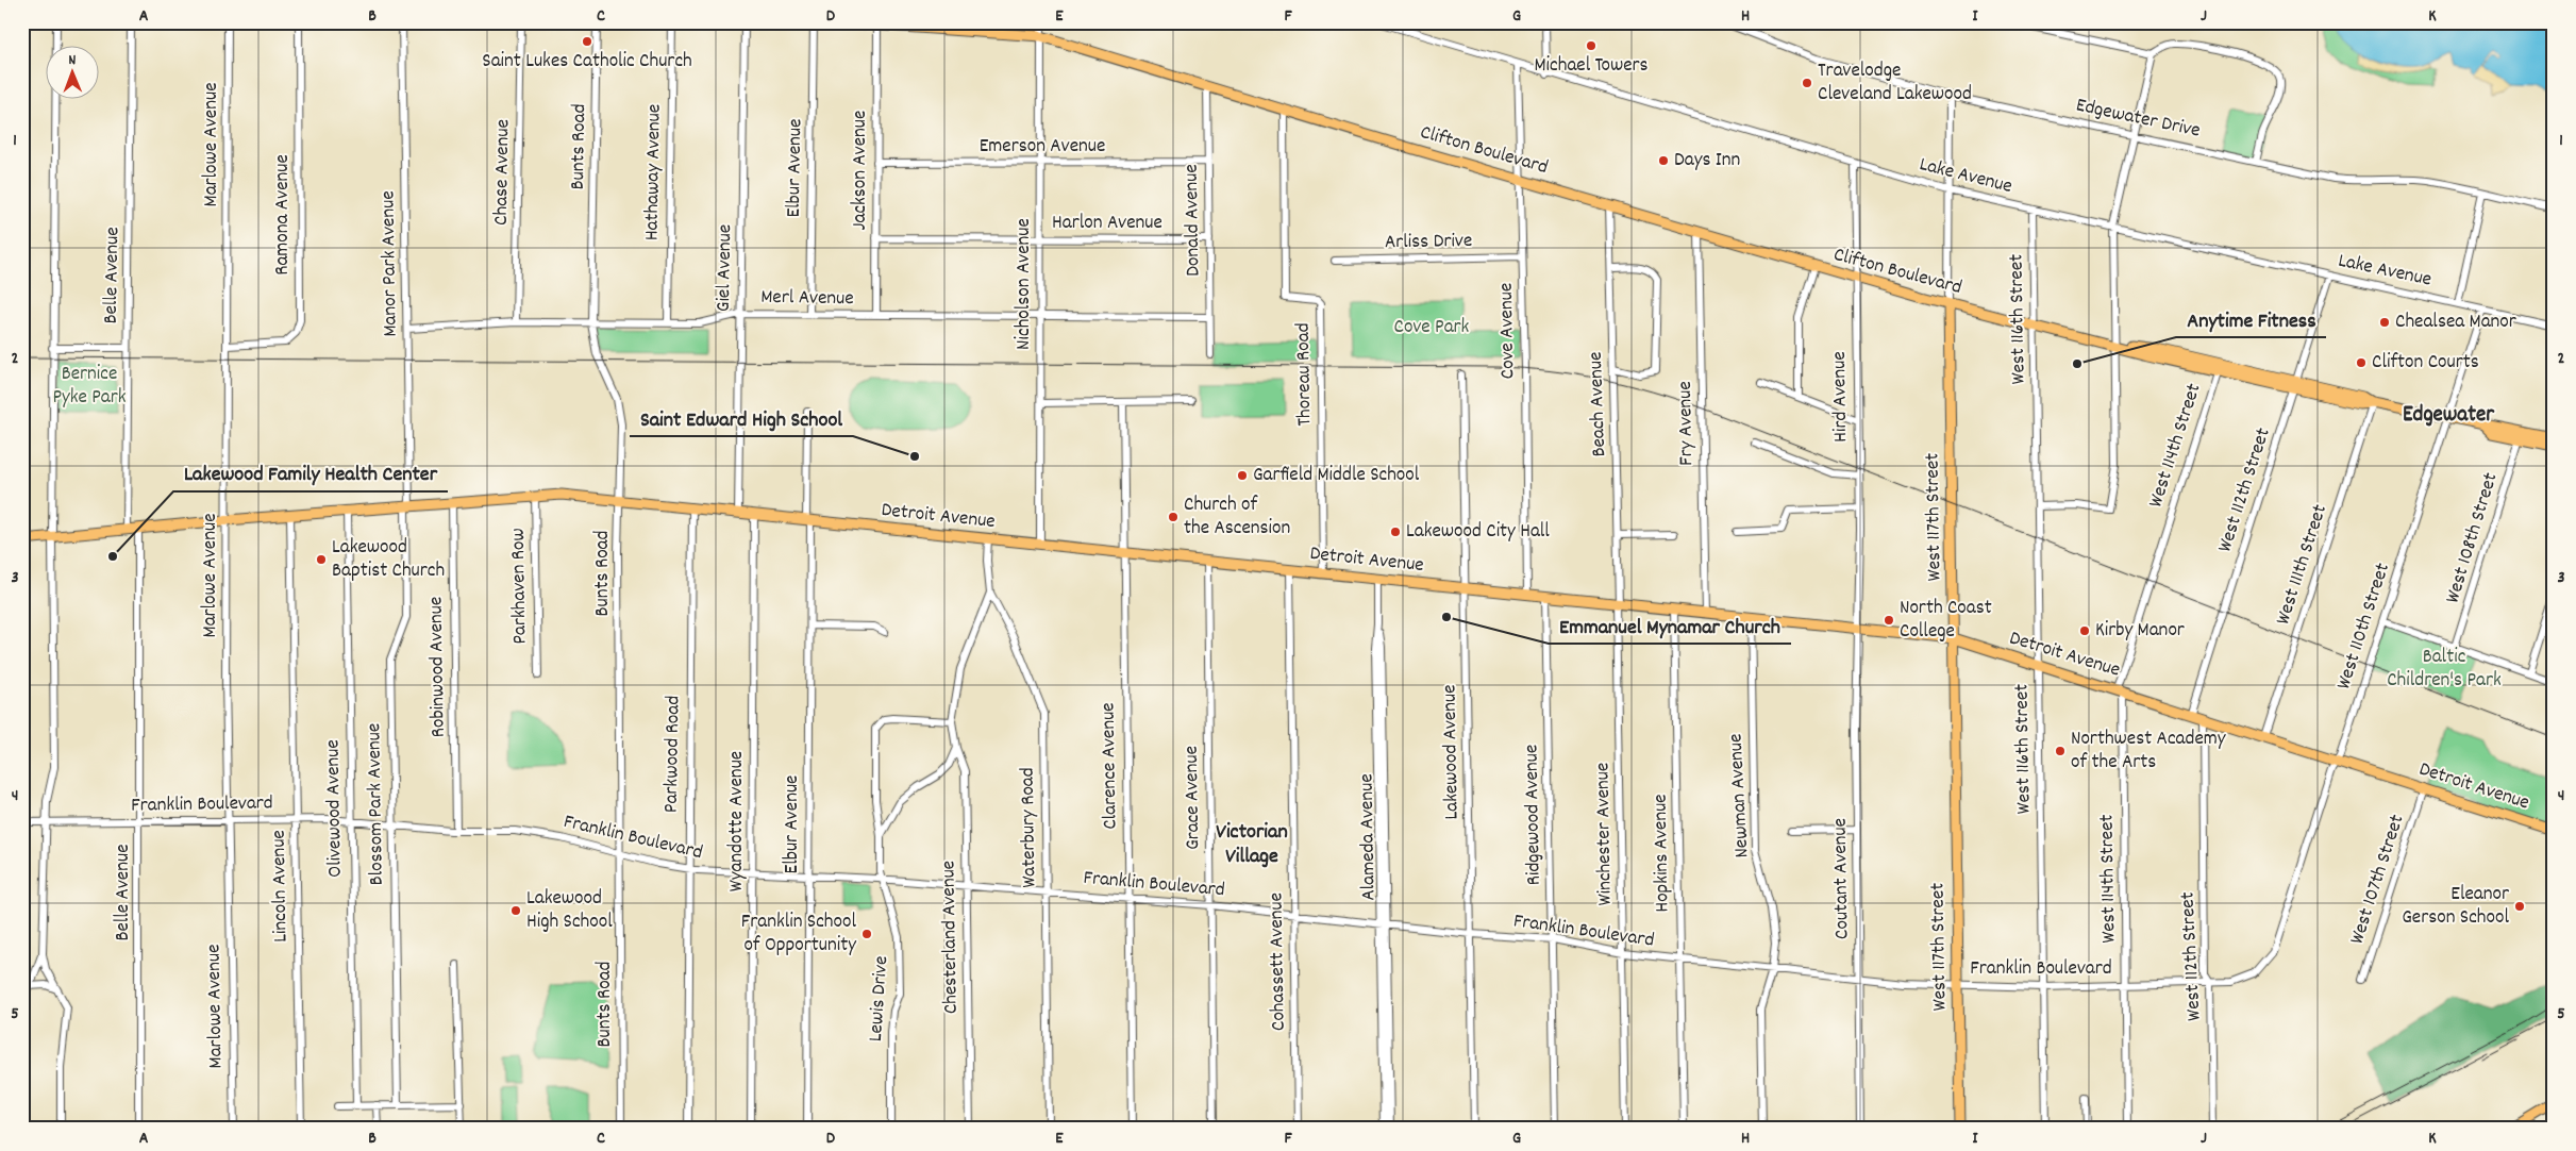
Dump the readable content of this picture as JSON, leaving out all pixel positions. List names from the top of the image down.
{
  "streets": {
    "main road": ["Clifton Boulevard", "Detroit Avenue", "West 117th Street"],
    "street": [
      "Edgewater Drive",
      "Marlowe Avenue",
      "Bunts Road",
      "Emerson Avenue",
      "Elbur Avenue",
      "Jackson Avenue",
      "Chase Avenue",
      "Hathaway Avenue",
      "Lake Avenue",
      "Ramona Avenue",
      "Donald Avenue",
      "Harlon Avenue",
      "Arliss Drive",
      "Manor Park Avenue",
      "Giel Avenue",
      "Belle Avenue",
      "Nicholson Avenue",
      "Merl Avenue",
      "West 116th Street",
      "Cove Avenue",
      "Thoreau Road",
      "Hird Avenue",
      "Beach Avenue",
      "Fry Avenue",
      "West 114th Street",
      "West 112th Street",
      "West 108th Street",
      "West 111th Street",
      "Parkhaven Row",
      "West 110th Street",
      "Robinwood Avenue",
      "Lakewood Avenue",
      "Parkwood Road",
      "Clarence Avenue",
      "Newman Avenue",
      "Grace Avenue",
      "Blossom Park Avenue",
      "Franklin Boulevard",
      "Olivewood Avenue",
      "Ridgewood Avenue",
      "Wyandotte Avenue",
      "Waterbury Road",
      "Winchester Avenue",
      "Alameda Avenue",
      "Hopkins Avenue",
      "Coutant Avenue",
      "West 107th Street",
      "Lincoln Avenue",
      "Chesterland Avenue",
      "Cohassett Avenue",
      "Lewis Drive"
    ]
  },
  "crossings": [
    ["Edgewater Drive", "West 117th Street"],
    ["Marlowe Avenue", "Ramona Avenue"],
    ["Marlowe Avenue", "Detroit Avenue"],
    ["Marlowe Avenue", "Franklin Boulevard"],
    ["Bunts Road", "Merl Avenue"],
    ["Bunts Road", "Detroit Avenue"],
    ["Bunts Road", "Franklin Boulevard"],
    ["Emerson Avenue", "Jackson Avenue"],
    ["Emerson Avenue", "Donald Avenue"],
    ["Emerson Avenue", "Nicholson Avenue"],
    ["Clifton Boulevard", "Jackson Avenue"],
    ["Clifton Boulevard", "Donald Avenue"],
    ["Clifton Boulevard", "Nicholson Avenue"],
    ["Clifton Boulevard", "West 116th Street"],
    ["Clifton Boulevard", "Cove Avenue"],
    ["Clifton Boulevard", "Thoreau Road"],
    ["Clifton Boulevard", "Hird Avenue"],
    ["Clifton Boulevard", "Beach Avenue"],
    ["Clifton Boulevard", "Fry Avenue"],
    ["Clifton Boulevard", "West 114th Street"],
    ["Clifton Boulevard", "West 112th Street"],
    ["Clifton Boulevard", "West 117th Street"],
    ["Clifton Boulevard", "West 108th Street"],
    ["Clifton Boulevard", "West 111th Street"],
    ["Clifton Boulevard", "West 110th Street"],
    ["Elbur Avenue", "Merl Avenue"],
    ["Elbur Avenue", "Detroit Avenue"],
    ["Elbur Avenue", "Franklin Boulevard"],
    ["Jackson Avenue", "Harlon Avenue"],
    ["Jackson Avenue", "Merl Avenue"],
    ["Chase Avenue", "Merl Avenue"],
    ["Hathaway Avenue", "Merl Avenue"],
    ["Lake Avenue", "West 116th Street"],
    ["Lake Avenue", "Cove Avenue"],
    ["Lake Avenue", "Hird Avenue"],
    ["Lake Avenue", "West 112th Street"],
    ["Lake Avenue", "West 117th Street"],
    ["Lake Avenue", "West 110th Street"],
    ["Donald Avenue", "Harlon Avenue"],
    ["Donald Avenue", "Merl Avenue"],
    ["Harlon Avenue", "Nicholson Avenue"],
    ["Arliss Drive", "Cove Avenue"],
    ["Manor Park Avenue", "Merl Avenue"],
    ["Manor Park Avenue", "Detroit Avenue"],
    ["Manor Park Avenue", "Blossom Park Avenue"],
    ["Giel Avenue", "Merl Avenue"],
    ["Giel Avenue", "Detroit Avenue"],
    ["Belle Avenue", "Detroit Avenue"],
    ["Belle Avenue", "Franklin Boulevard"],
    ["Nicholson Avenue", "Merl Avenue"],
    ["Nicholson Avenue", "Detroit Avenue"],
    ["West 116th Street", "Detroit Avenue"],
    ["West 116th Street", "Franklin Boulevard"],
    ["Cove Avenue", "Detroit Avenue"],
    ["Thoreau Road", "Detroit Avenue"],
    ["Hird Avenue", "Detroit Avenue"],
    ["Hird Avenue", "Coutant Avenue"],
    ["Beach Avenue", "Detroit Avenue"],
    ["Beach Avenue", "Winchester Avenue"],
    ["Fry Avenue", "Detroit Avenue"],
    ["West 114th Street", "Detroit Avenue"],
    ["West 114th Street", "Franklin Boulevard"],
    ["West 112th Street", "Detroit Avenue"],
    ["West 112th Street", "Franklin Boulevard"],
    ["Detroit Avenue", "West 117th Street"],
    ["Detroit Avenue", "West 111th Street"],
    ["Detroit Avenue", "Parkhaven Row"],
    ["Detroit Avenue", "West 110th Street"],
    ["Detroit Avenue", "Robinwood Avenue"],
    ["Detroit Avenue", "Lakewood Avenue"],
    ["Detroit Avenue", "Parkwood Road"],
    ["Detroit Avenue", "Clarence Avenue"],
    ["Detroit Avenue", "Newman Avenue"],
    ["Detroit Avenue", "Grace Avenue"],
    ["Detroit Avenue", "Blossom Park Avenue"],
    ["Detroit Avenue", "Olivewood Avenue"],
    ["Detroit Avenue", "Ridgewood Avenue"],
    ["Detroit Avenue", "Wyandotte Avenue"],
    ["Detroit Avenue", "Waterbury Road"],
    ["Detroit Avenue", "Winchester Avenue"],
    ["Detroit Avenue", "Alameda Avenue"],
    ["Detroit Avenue", "Hopkins Avenue"],
    ["Detroit Avenue", "Coutant Avenue"],
    ["Detroit Avenue", "West 107th Street"],
    ["Detroit Avenue", "Lincoln Avenue"],
    ["Detroit Avenue", "Cohassett Avenue"],
    ["West 117th Street", "Franklin Boulevard"],
    ["West 110th Street", "Franklin Boulevard"],
    ["Robinwood Avenue", "Franklin Boulevard"],
    ["Lakewood Avenue", "Franklin Boulevard"],
    ["Parkwood Road", "Franklin Boulevard"],
    ["Clarence Avenue", "Franklin Boulevard"],
    ["Newman Avenue", "Franklin Boulevard"],
    ["Grace Avenue", "Franklin Boulevard"],
    ["Blossom Park Avenue", "Franklin Boulevard"],
    ["Franklin Boulevard", "Olivewood Avenue"],
    ["Franklin Boulevard", "Ridgewood Avenue"],
    ["Franklin Boulevard", "Wyandotte Avenue"],
    ["Franklin Boulevard", "Waterbury Road"],
    ["Franklin Boulevard", "Winchester Avenue"],
    ["Franklin Boulevard", "Alameda Avenue"],
    ["Franklin Boulevard", "Hopkins Avenue"],
    ["Franklin Boulevard", "Coutant Avenue"],
    ["Franklin Boulevard", "Lincoln Avenue"],
    ["Franklin Boulevard", "Chesterland Avenue"],
    ["Franklin Boulevard", "Cohassett Avenue"],
    ["Franklin Boulevard", "Lewis Drive"],
    ["Chesterland Avenue", "Lewis Drive"]
  ],
  "districts": ["Edgewater", "Victorian Village"],
  "parks": ["Cove Park", "Bernice Pyke Park", "Baltic Children's Park"],
  "places": [
    "Saint Lukes Catholic Church",
    "Michael Towers",
    "Travelodge Cleveland Lakewood",
    "Days Inn",
    "Chealsea Manor",
    "Clifton Courts",
    "Anytime Fitness",
    "Saint Edward High School",
    "Garfield Middle School",
    "Church of the Ascension",
    "Lakewood City Hall",
    "Lakewood Family Health Center",
    "Lakewood Baptist Church",
    "Emmanuel Mynamar Church",
    "North Coast College",
    "Kirby Manor",
    "Northwest Academy of the Arts",
    "Eleanor Gerson School",
    "Lakewood High School",
    "Franklin School of Opportunity"
  ],
  "north": "top",
  "grid": {
    "columns": [
      "A",
      "B",
      "C",
      "D",
      "E",
      "F",
      "G",
      "H",
      "I",
      "J",
      "K"
    ],
    "rows": [
      "1",
      "2",
      "3",
      "4",
      "5"
    ]
  }
}
